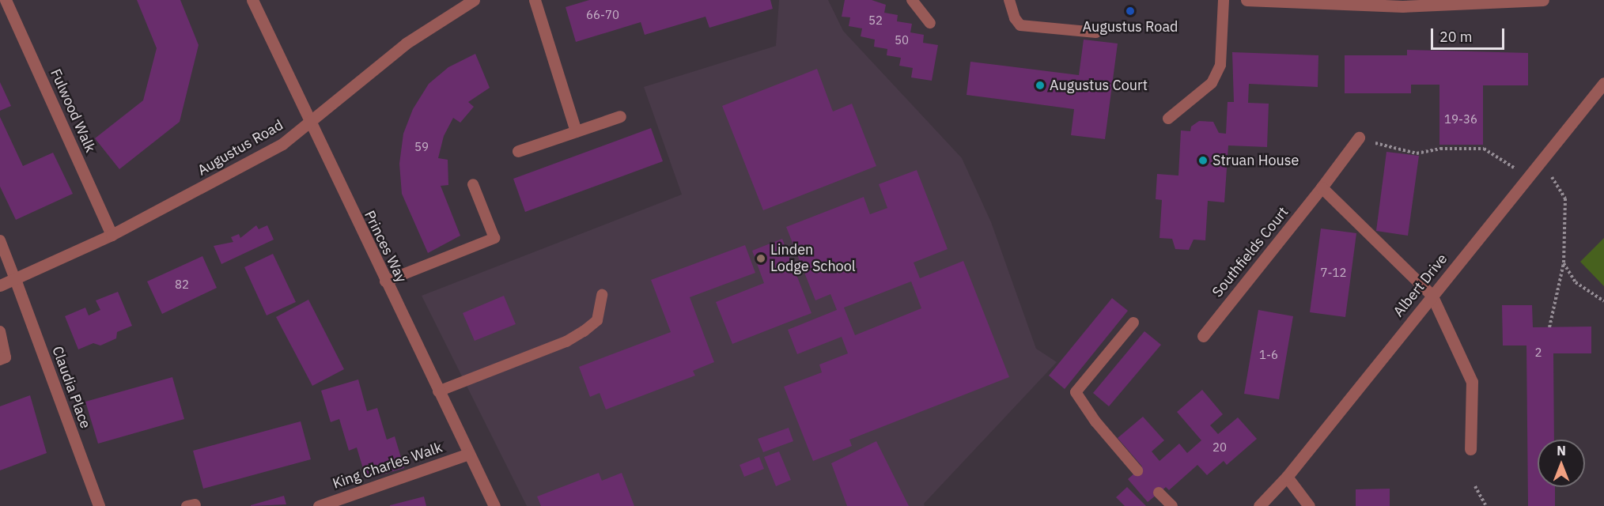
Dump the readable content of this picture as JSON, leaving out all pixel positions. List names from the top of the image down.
{
  "streets": {
    "street": [
      "Fulwood Walk",
      "Augustus Road",
      "Princes Way",
      "Southfields Court",
      "Albert Drive",
      "Claudia Place",
      "King Charles Walk"
    ]
  },
  "crossings": [
    ["Fulwood Walk", "Augustus Road"],
    ["Augustus Road", "Princes Way"],
    ["Augustus Road", "Claudia Place"],
    ["Princes Way", "King Charles Walk"]
  ],
  "places": [
    "Augustus Road",
    "Augustus Court",
    "Struan House",
    "Linden Lodge School"
  ],
  "house_numbers": [
    "66-70",
    "52",
    "50",
    "19-36",
    "59",
    "7-12",
    "82",
    "2",
    "1-6",
    "20"
  ],
  "scale_bar": "20 m",
  "north": "top"
}
